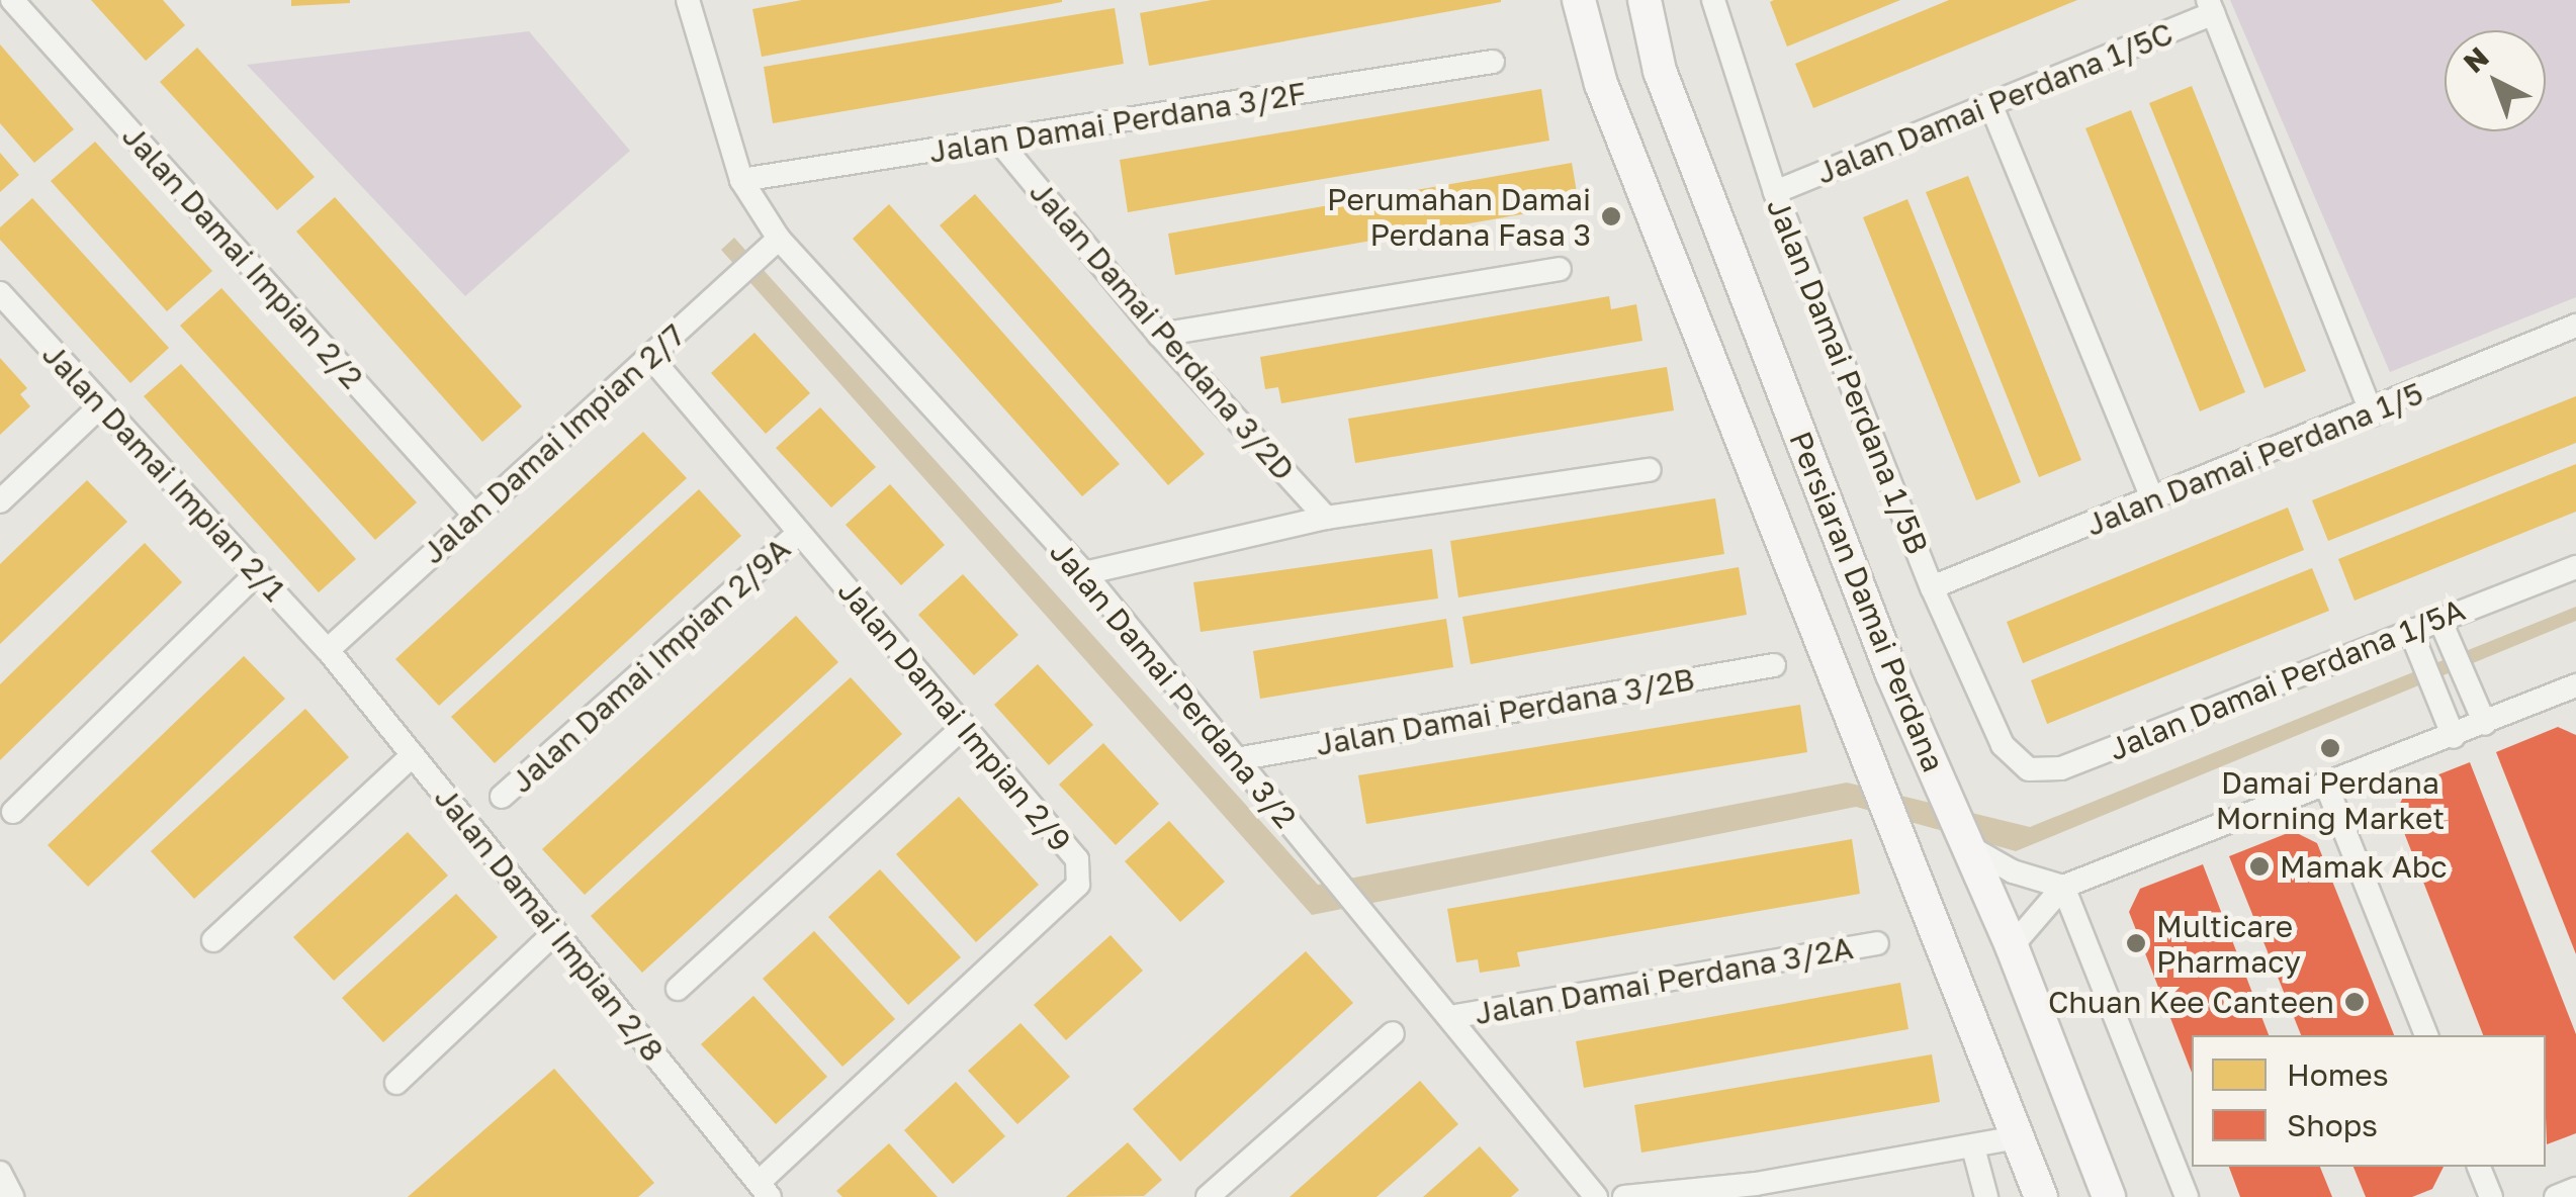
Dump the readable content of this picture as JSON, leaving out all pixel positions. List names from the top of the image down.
{
  "streets": {
    "main road": ["Persiaran Damai Perdana"],
    "street": [
      "Jalan Damai Perdana 1/5C",
      "Jalan Damai Perdana 3/2F",
      "Jalan Damai Impian 2/2",
      "Jalan Damai Perdana 3/2D",
      "Jalan Damai Perdana 1/5B",
      "Jalan Damai Impian 2/7",
      "Jalan Damai Perdana 1/5",
      "Jalan Damai Impian 2/1",
      "Jalan Damai Impian 2/9A",
      "Jalan Damai Perdana 1/5A",
      "Jalan Damai Perdana 3/2",
      "Jalan Damai Perdana 3/2B",
      "Jalan Damai Impian 2/9",
      "Jalan Damai Impian 2/8",
      "Jalan Damai Perdana 3/2A"
    ]
  },
  "crossings": [
    ["Jalan Damai Perdana 1/5C", "Jalan Damai Perdana 1/5B"],
    ["Jalan Damai Perdana 3/2F", "Jalan Damai Perdana 3/2D"],
    ["Jalan Damai Perdana 3/2F", "Jalan Damai Perdana 3/2"],
    ["Jalan Damai Impian 2/2", "Jalan Damai Impian 2/7"],
    ["Jalan Damai Perdana 1/5B", "Jalan Damai Perdana 1/5"],
    ["Jalan Damai Perdana 1/5B", "Jalan Damai Perdana 1/5A"],
    ["Jalan Damai Impian 2/7", "Jalan Damai Impian 2/1"],
    ["Jalan Damai Impian 2/7", "Jalan Damai Perdana 3/2"],
    ["Jalan Damai Impian 2/7", "Jalan Damai Impian 2/9"],
    ["Jalan Damai Impian 2/7", "Jalan Damai Impian 2/8"],
    ["Jalan Damai Impian 2/1", "Jalan Damai Impian 2/8"],
    ["Jalan Damai Impian 2/9A", "Jalan Damai Impian 2/9"],
    ["Jalan Damai Perdana 3/2", "Jalan Damai Perdana 3/2B"],
    ["Jalan Damai Perdana 3/2", "Jalan Damai Perdana 3/2A"],
    ["Jalan Damai Impian 2/9", "Jalan Damai Impian 2/8"]
  ],
  "places": [
    "Perumahan Damai Perdana Fasa 3",
    "Damai Perdana Morning Market",
    "Mamak Abc",
    "Multicare Pharmacy",
    "Chuan Kee Canteen"
  ],
  "legend": ["Homes", "Shops"],
  "north": "top left"
}
